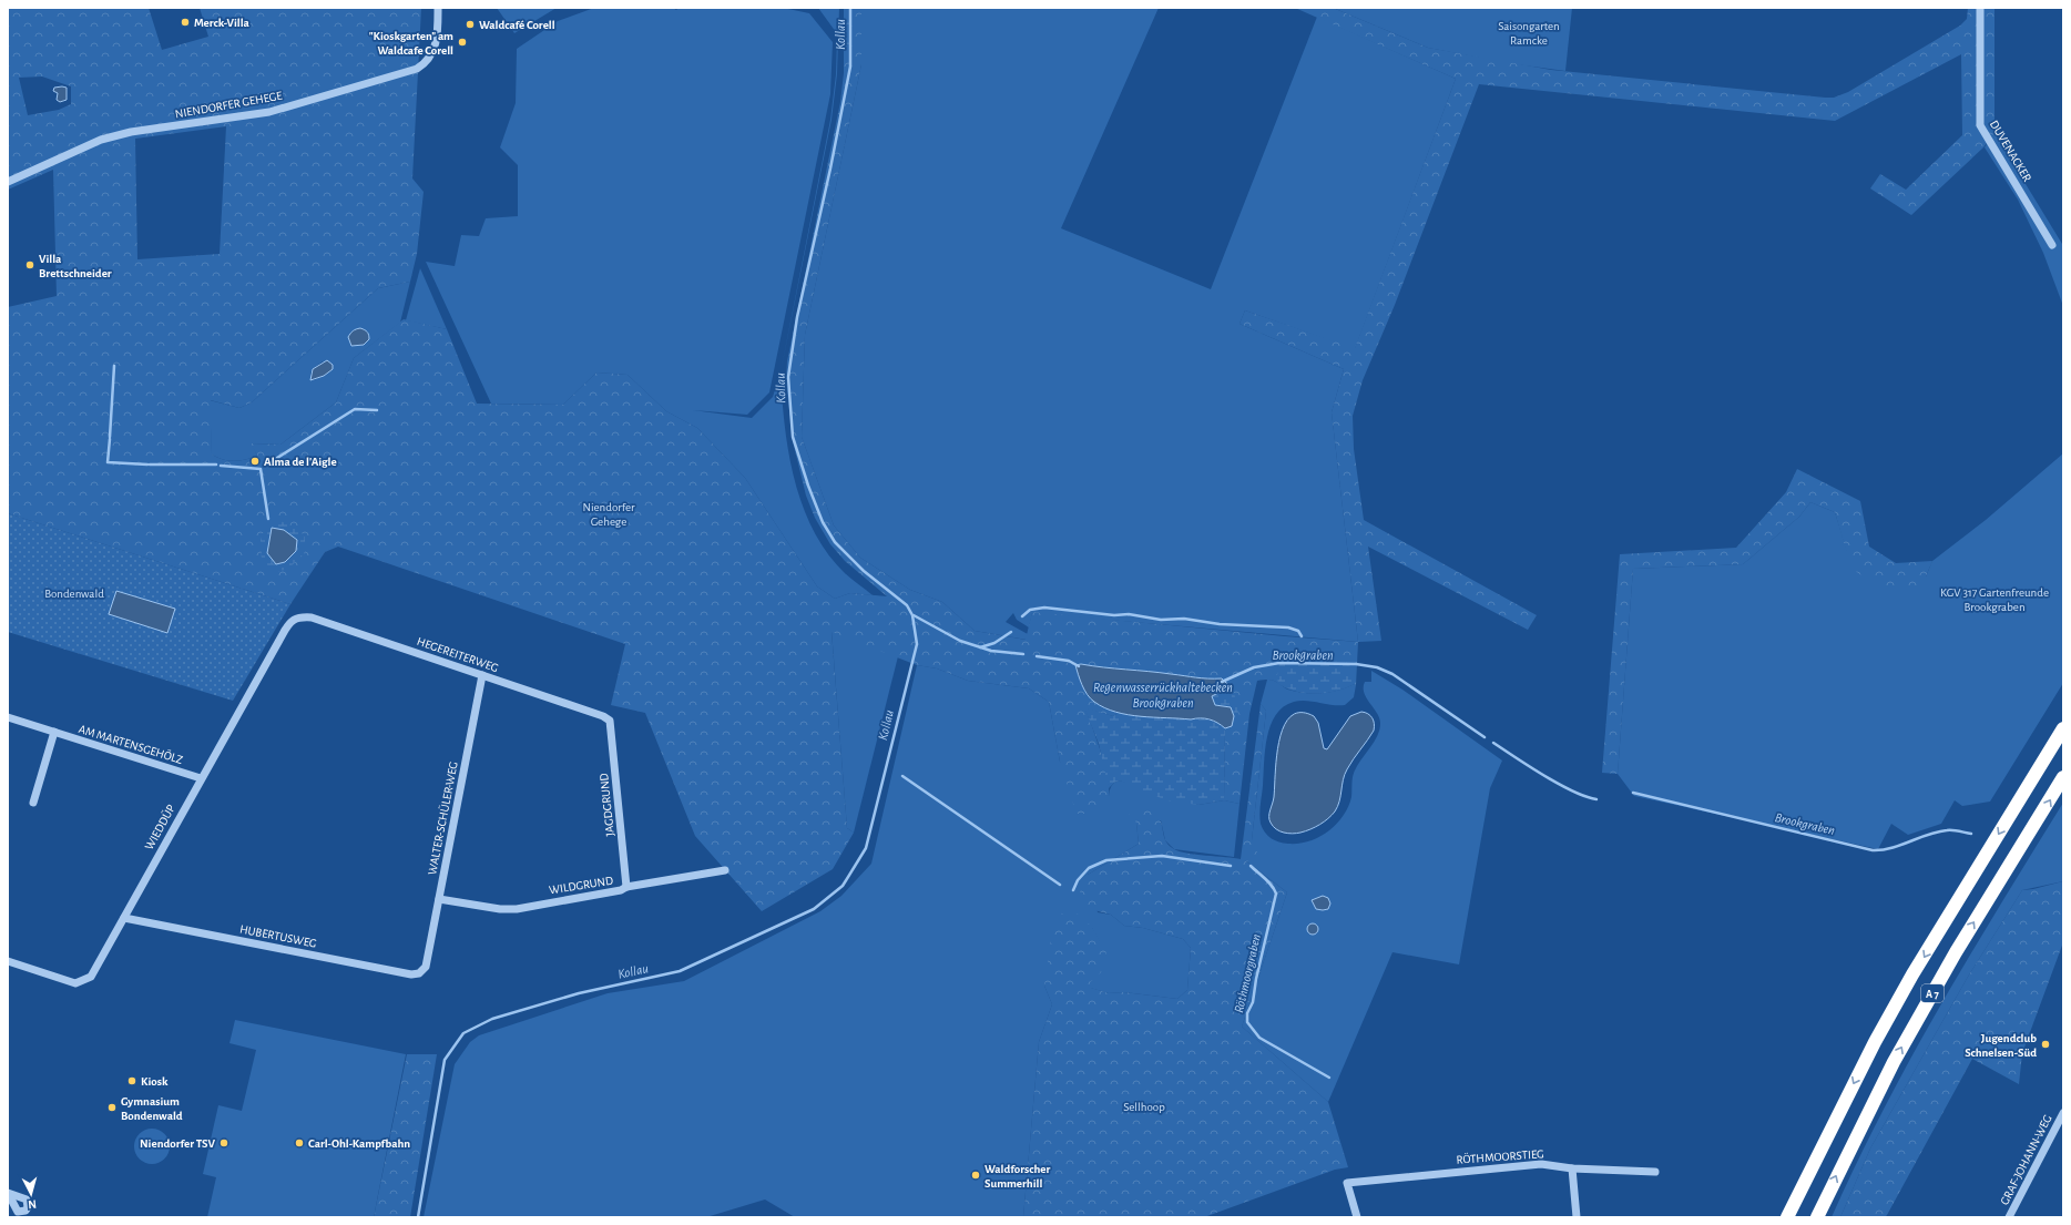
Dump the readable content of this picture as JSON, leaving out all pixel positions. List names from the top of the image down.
{
  "streets": {
    "highway": ["A 7"],
    "street": [
      "NIENDORFER GEHEGE",
      "DUVENACKER",
      "HEGEREITERWEG",
      "AM MARTENSGEHÖLZ",
      "JAGDGRUND",
      "WALTER-SCHÜLER-WEG",
      "WIEDDÜP",
      "WILDGRUND",
      "HUBERTUSWEG",
      "RÖTHMOORSTIEG",
      "GRAF-JOHANN-WEG"
    ]
  },
  "crossings": [
    ["HEGEREITERWEG", "JAGDGRUND"],
    ["HEGEREITERWEG", "WALTER-SCHÜLER-WEG"],
    ["HEGEREITERWEG", "WIEDDÜP"],
    ["AM MARTENSGEHÖLZ", "WIEDDÜP"],
    ["JAGDGRUND", "WILDGRUND"],
    ["WALTER-SCHÜLER-WEG", "WILDGRUND"],
    ["WALTER-SCHÜLER-WEG", "HUBERTUSWEG"],
    ["WIEDDÜP", "HUBERTUSWEG"]
  ],
  "water": [
    "Kollau",
    "Brookgraben",
    "Regenwasserrückhaltebecken Brookgraben",
    "Röthmoorgraben"
  ],
  "parks": [
    "Saisongarten Ramcke",
    "Niendorfer Gehege",
    "KGV 317 Gartenfreunde Brookgraben",
    "Bondenwald",
    "Sellhoop"
  ],
  "places": [
    "Merck-Villa",
    "Waldcafé Corell",
    "\"Kioskgarten\" am Waldcafe Corell",
    "Villa Brettschneider",
    "Alma de l'Aigle",
    "Jugendclub Schnelsen-Süd",
    "Kiosk",
    "Gymnasium Bondenwald",
    "Niendorfer TSV",
    "Carl-Ohl-Kampfbahn",
    "Waldforscher Summerhill"
  ],
  "north": "bottom"
}
